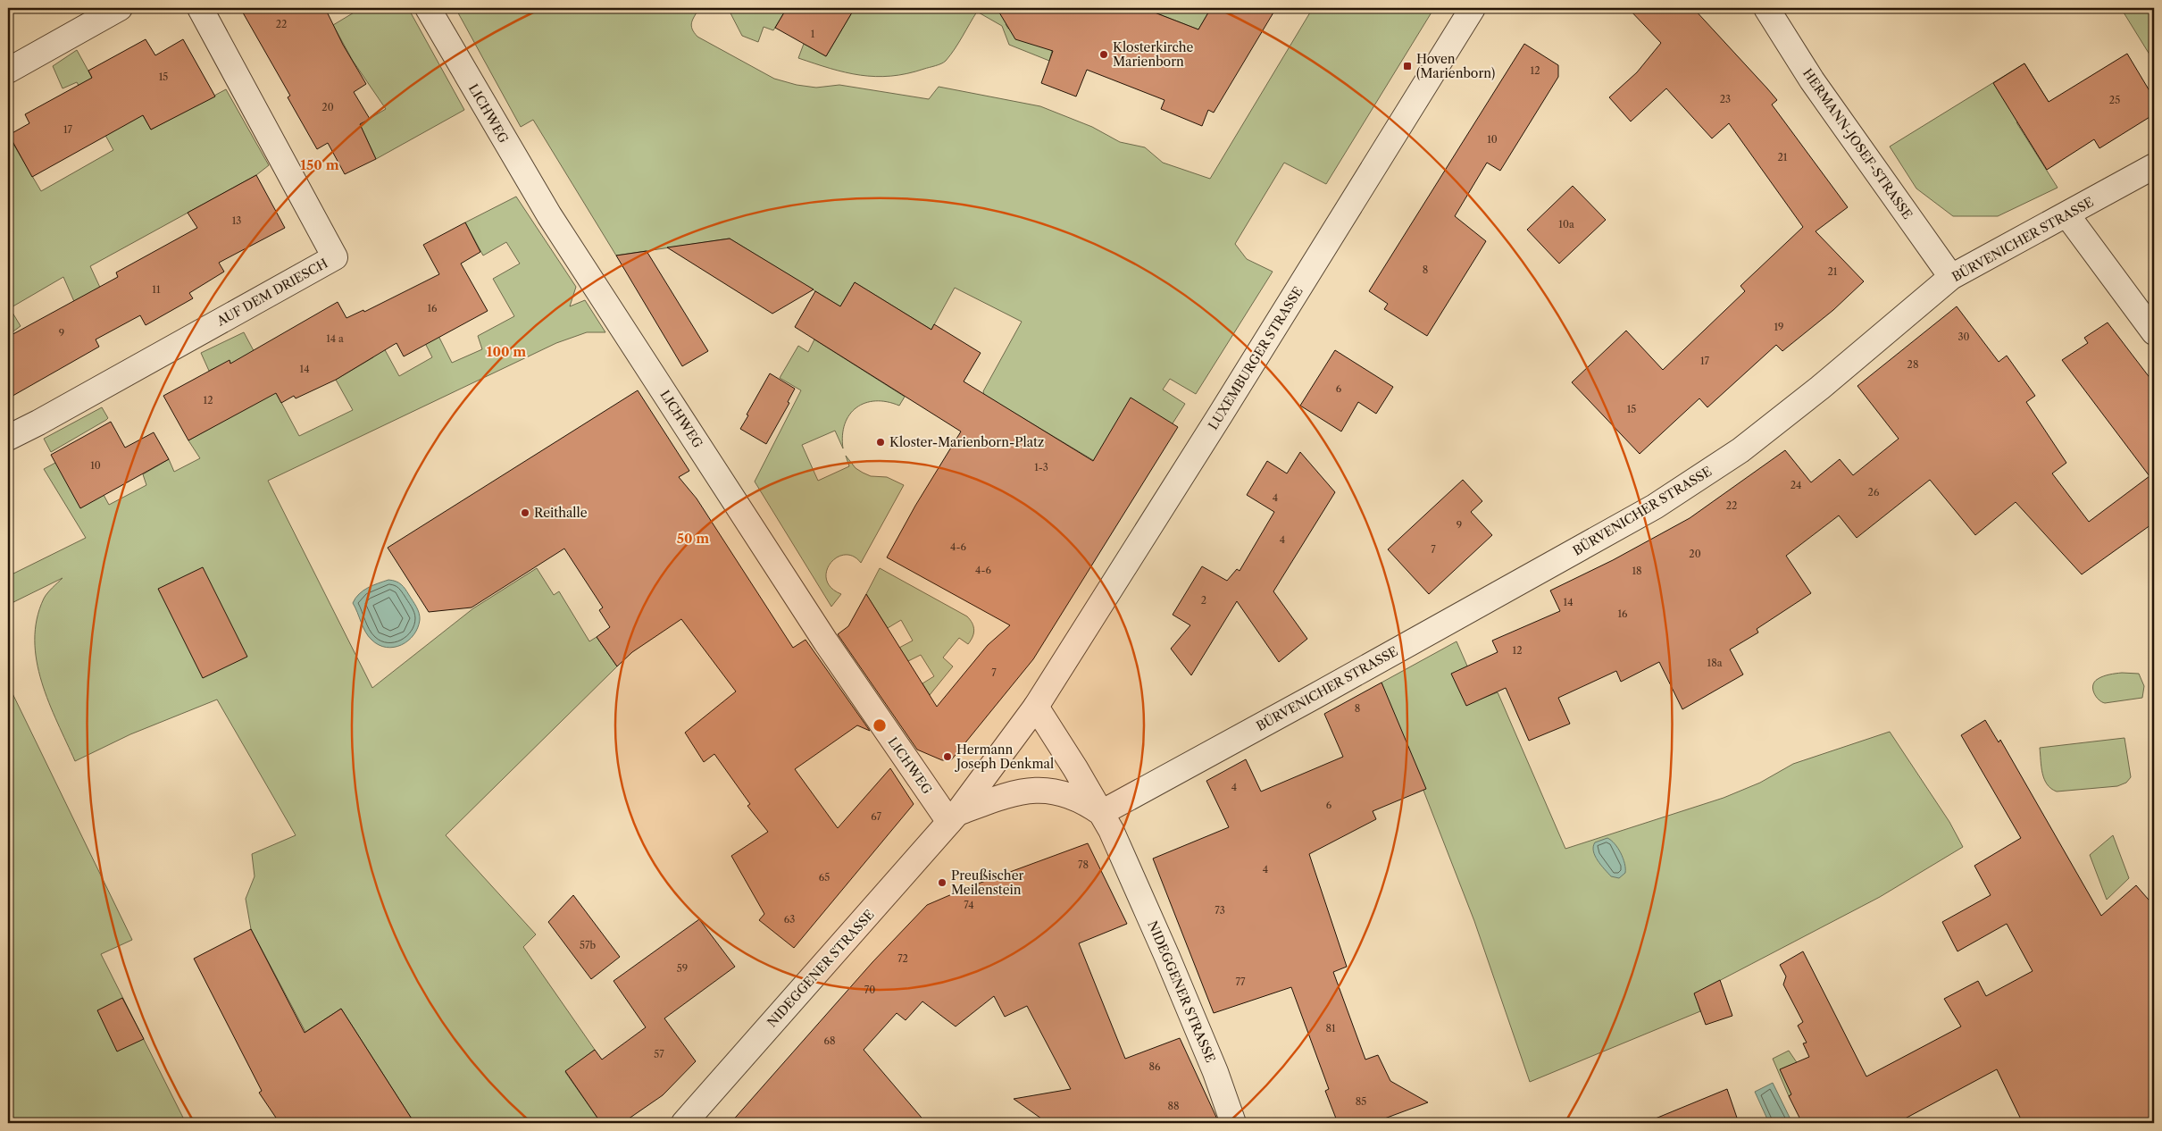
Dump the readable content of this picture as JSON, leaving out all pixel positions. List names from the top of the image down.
{
  "streets": {
    "street": [
      "LICHWEG",
      "HERMANN-JOSEF-STRASSE",
      "BÜRVENICHER STRASSE",
      "AUF DEM DRIESCH",
      "LUXEMBURGER STRASSE",
      "NIDEGGENER STRASSE"
    ]
  },
  "crossings": [
    ["LICHWEG", "NIDEGGENER STRASSE"],
    ["HERMANN-JOSEF-STRASSE", "BÜRVENICHER STRASSE"],
    ["BÜRVENICHER STRASSE", "NIDEGGENER STRASSE"],
    ["LUXEMBURGER STRASSE", "NIDEGGENER STRASSE"]
  ],
  "places": {
    "other": [
      "Klosterkirche Marienborn",
      "Kloster-Marienborn-Platz",
      "Reithalle",
      "Hermann Joseph Denkmal",
      "Preußischer Meilenstein"
    ],
    "transit": ["Hoven (Marienborn)"]
  },
  "house_numbers": [
    "22",
    "1",
    "12",
    "15",
    "23",
    "25",
    "20",
    "17",
    "10",
    "21",
    "13",
    "10a",
    "8",
    "21",
    "11",
    "16",
    "19",
    "9",
    "30",
    "14 a",
    "17",
    "28",
    "14",
    "6",
    "12",
    "15",
    "10",
    "1-3",
    "24",
    "26",
    "4",
    "22",
    "9",
    "4",
    "4-6",
    "7",
    "20",
    "4-6",
    "18",
    "2",
    "14",
    "16",
    "12",
    "18a",
    "7",
    "8",
    "4",
    "6",
    "67",
    "78",
    "4",
    "65",
    "74",
    "73",
    "63",
    "57b",
    "72",
    "59",
    "77",
    "70",
    "81",
    "68",
    "57",
    "86",
    "85",
    "88"
  ],
  "rings": ["150 m", "100 m", "50 m"]
}
